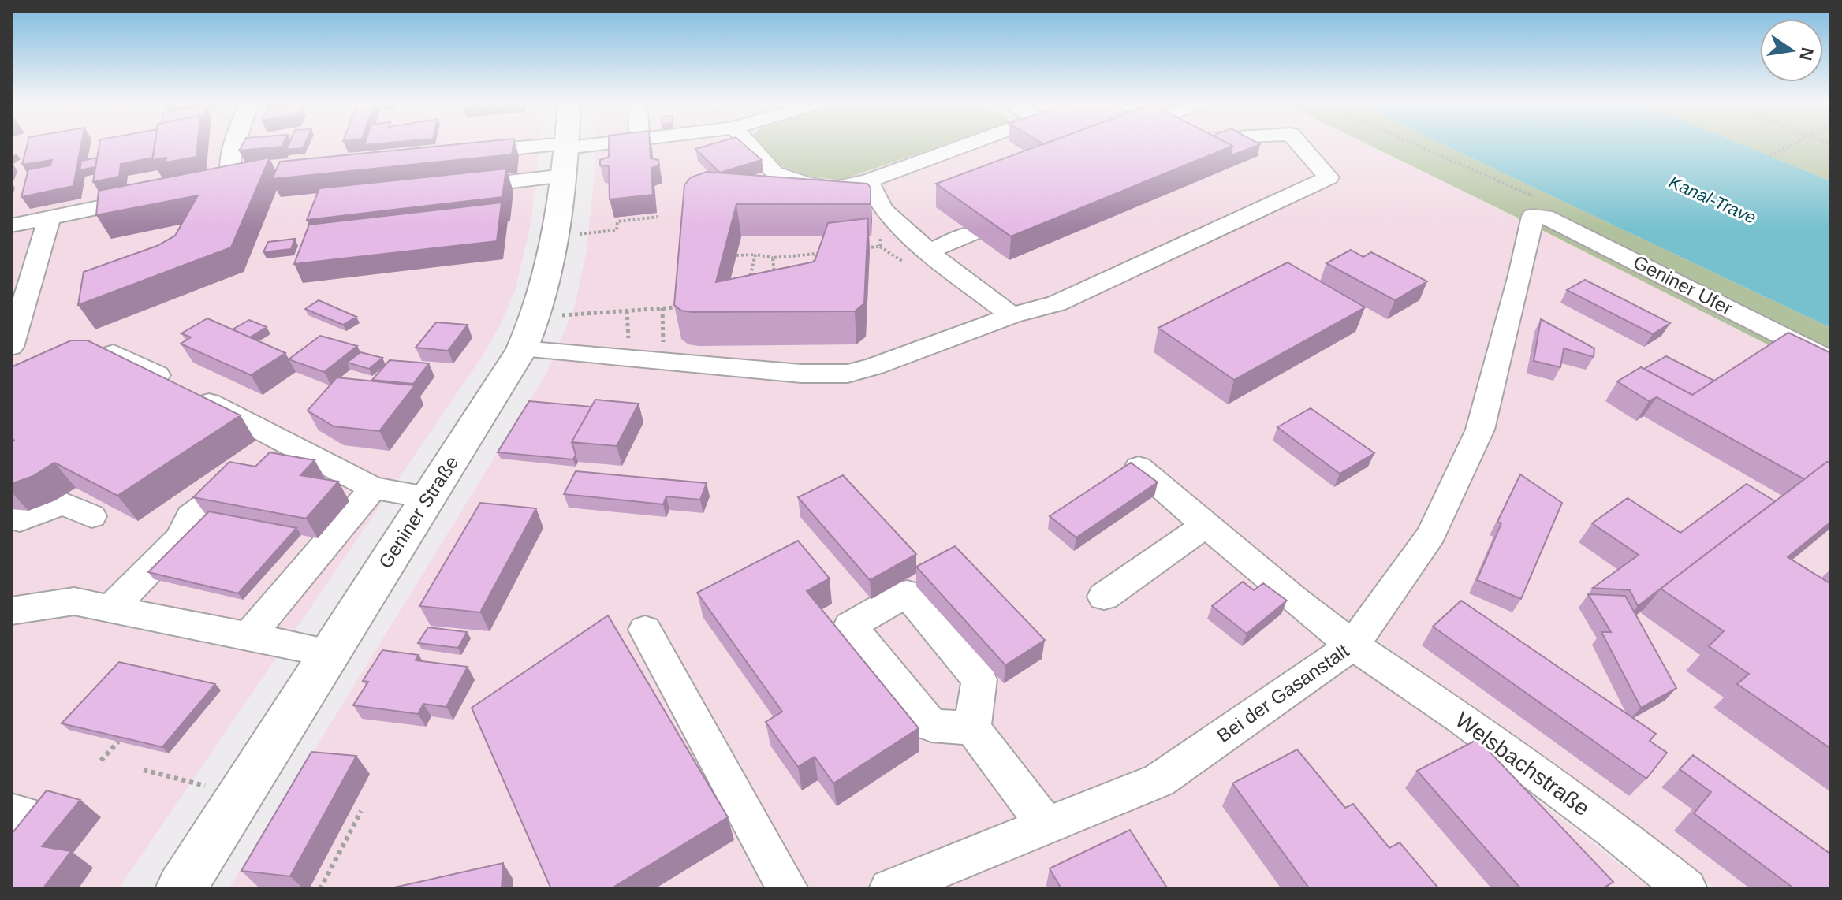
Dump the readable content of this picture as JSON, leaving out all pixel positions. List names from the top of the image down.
{
  "streets": {
    "main road": ["Geniner Straße"],
    "street": ["Geniner Ufer", "Bei der Gasanstalt", "Welsbachstraße"]
  },
  "crossings": [
    ["Geniner Ufer", "Bei der Gasanstalt"],
    ["Bei der Gasanstalt", "Welsbachstraße"]
  ],
  "water": ["Kanal-Trave"],
  "north": "right"
}
